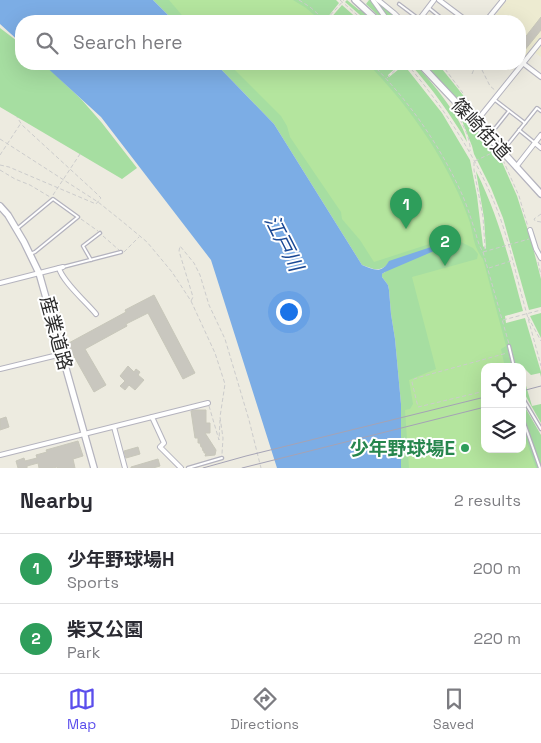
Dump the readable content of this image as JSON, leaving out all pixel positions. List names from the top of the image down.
{
  "streets": {
    "main road": ["篠崎街道", "産業道路"]
  },
  "water": ["江戸川"],
  "places": ["少年野球場E"],
  "page": {
    "search": "Search here",
    "pins": ["1", "2"],
    "heading": ["Nearby", "2 results"],
    "list": [
      {
        "mark": "1",
        "name": "少年野球場H",
        "note": "Sports",
        "value": "200 m"
      },
      {
        "mark": "2",
        "name": "柴又公園",
        "note": "Park",
        "value": "220 m"
      }
    ],
    "nav": ["Map", "Directions", "Saved"]
  }
}
